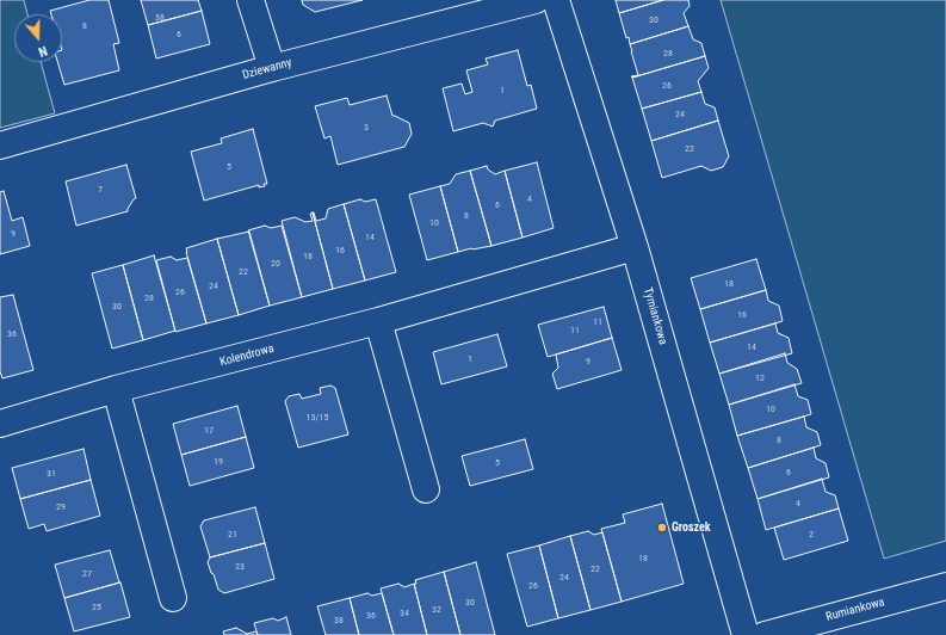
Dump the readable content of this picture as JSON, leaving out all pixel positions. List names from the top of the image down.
{
  "streets": {
    "street": [
      "Dziewanny",
      "Tymiankowa",
      "Kolendrowa",
      "Rumiankowa"
    ]
  },
  "crossings": [
    ["Tymiankowa", "Kolendrowa"]
  ],
  "places": ["Groszek"],
  "house_numbers": [
    "38",
    "30",
    "8",
    "6",
    "28",
    "26",
    "1",
    "24",
    "3",
    "22",
    "5",
    "7",
    "4",
    "6",
    "8",
    "10",
    "9",
    "14",
    "16",
    "18",
    "20",
    "22",
    "18",
    "24",
    "26",
    "28",
    "30",
    "16",
    "11",
    "11",
    "36",
    "14",
    "1",
    "9",
    "12",
    "10",
    "13/15",
    "17",
    "8",
    "19",
    "5",
    "6",
    "31",
    "4",
    "29",
    "21",
    "2",
    "18",
    "23",
    "22",
    "27",
    "24",
    "26",
    "30",
    "25",
    "32",
    "34",
    "36",
    "38"
  ],
  "north": "bottom"
}
